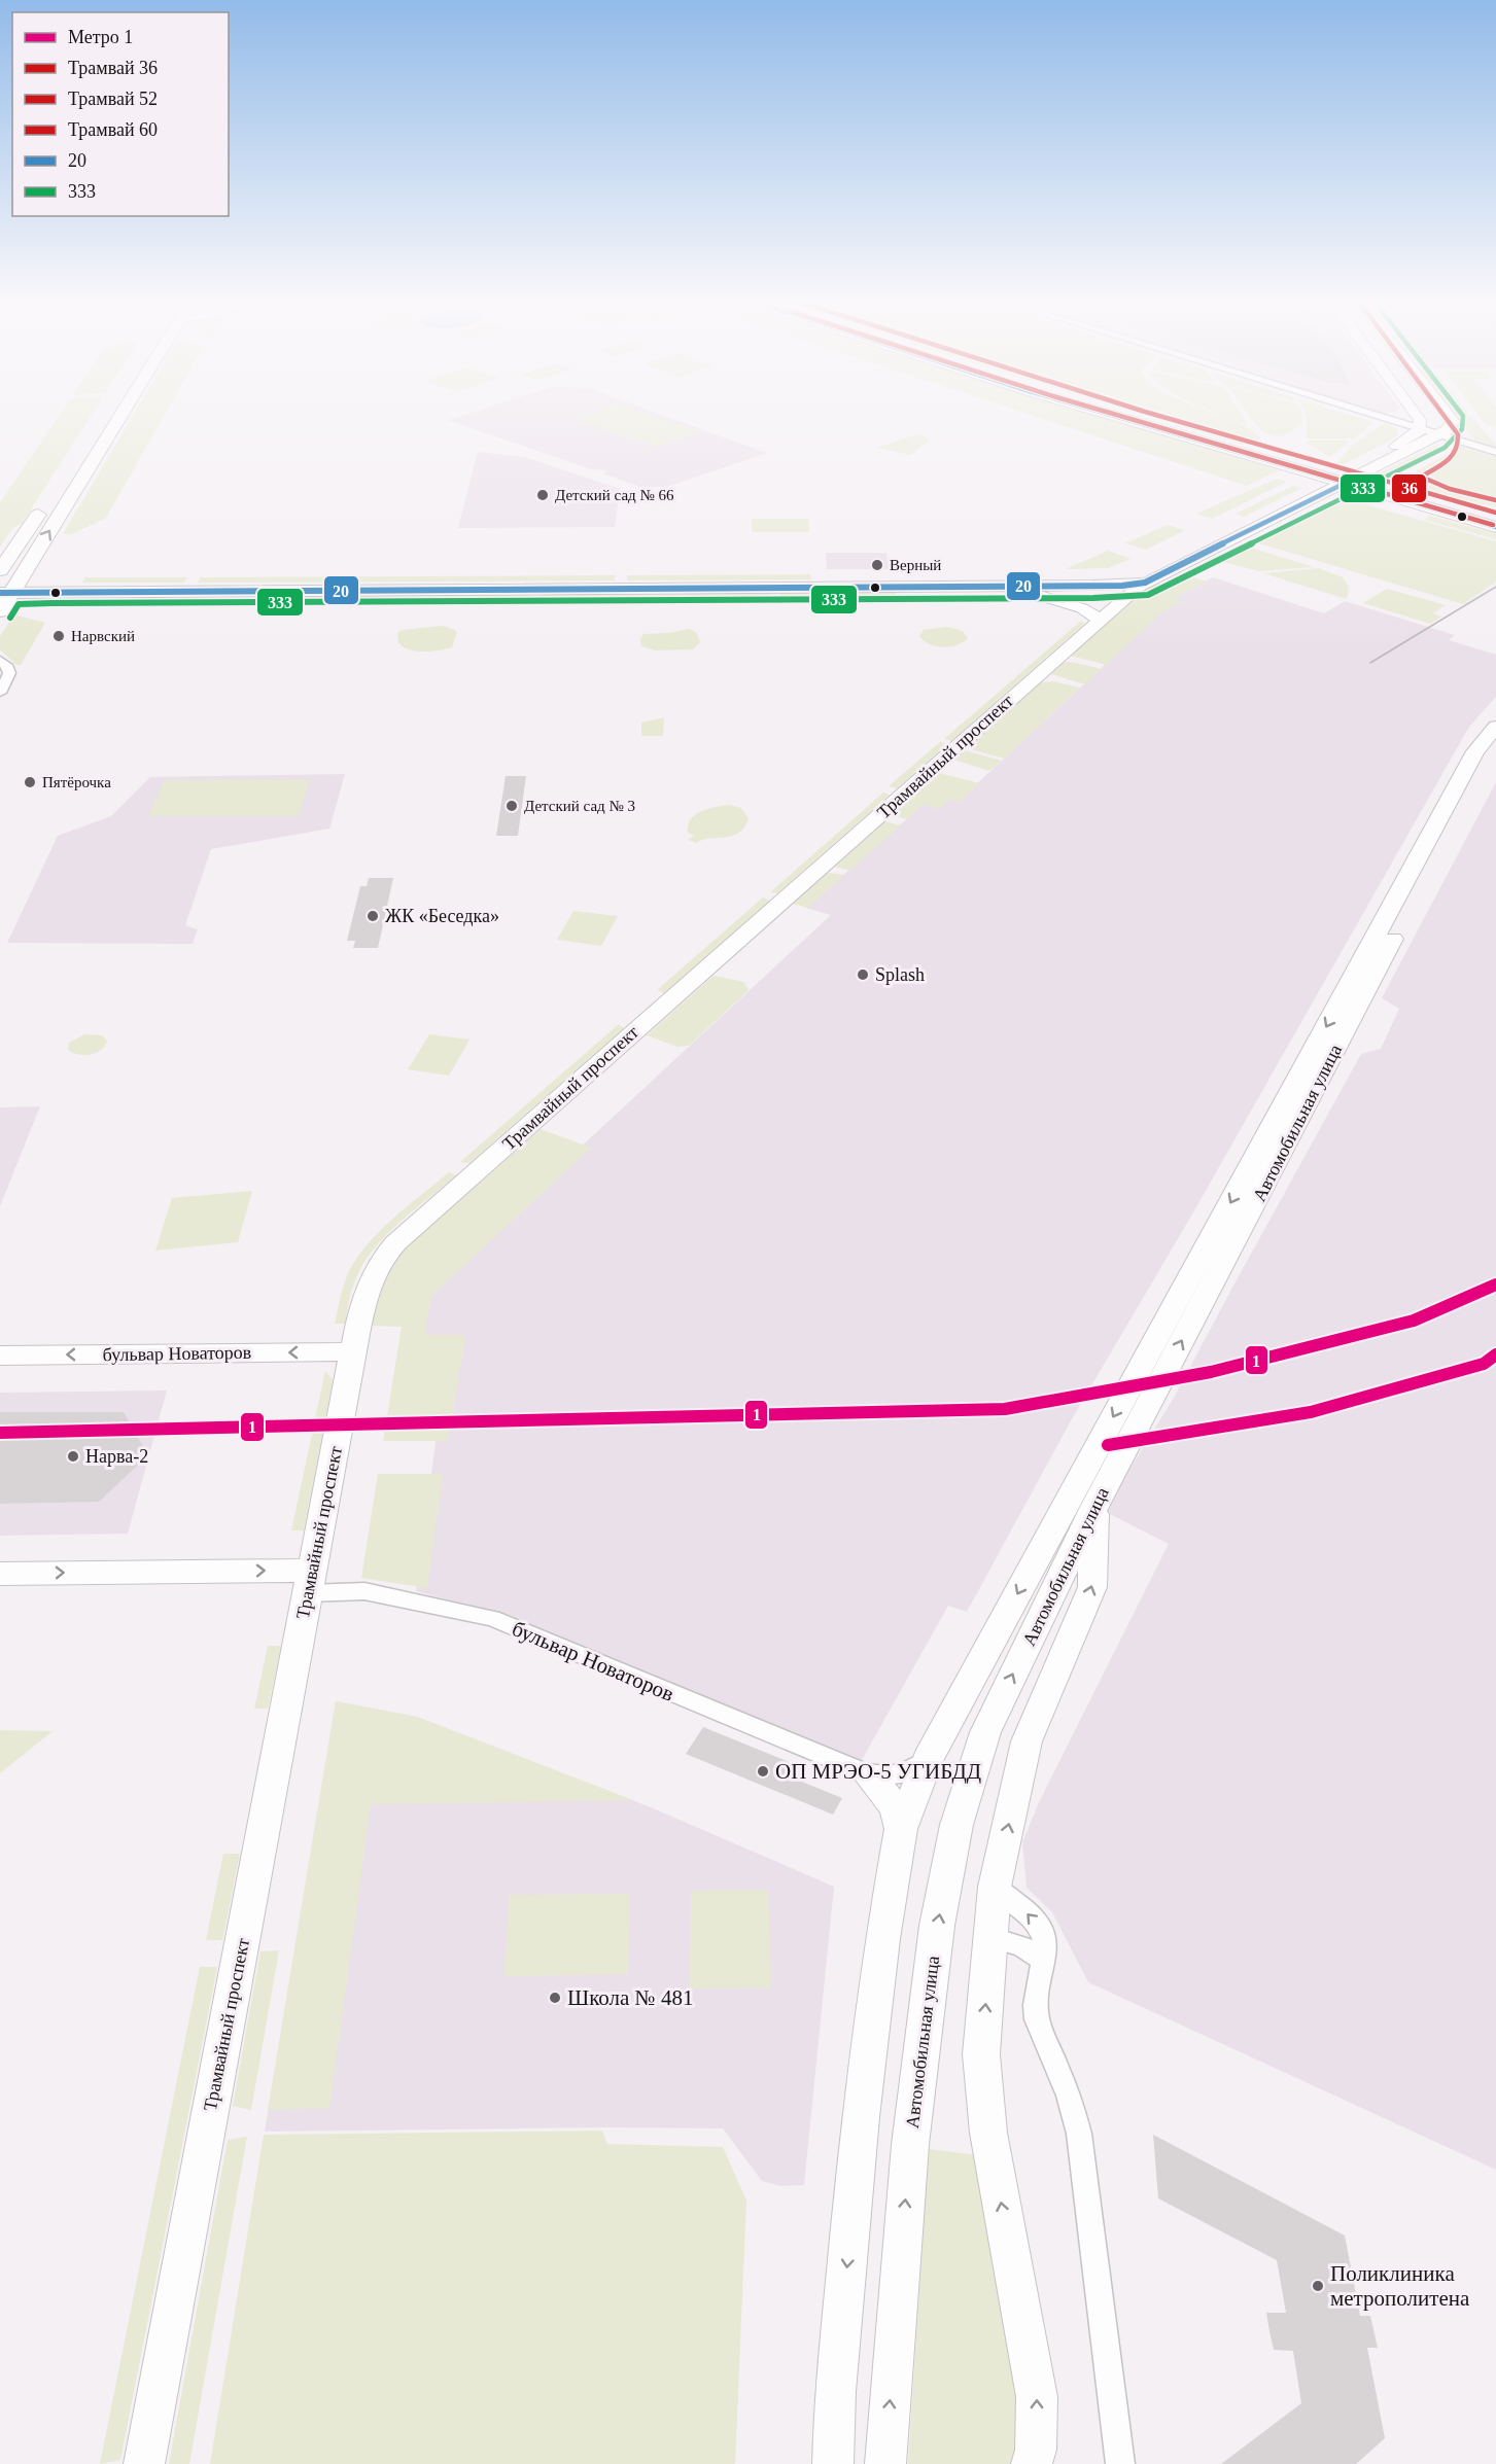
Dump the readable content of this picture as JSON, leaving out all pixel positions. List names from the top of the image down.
{
  "streets": {
    "main road": ["Трамвайный проспект", "Автомобильная улица", "бульвар Новаторов"]
  },
  "crossings": [
    ["Трамвайный проспект", "бульвар Новаторов"]
  ],
  "places": [
    "Детский сад № 66",
    "Верный",
    "Нарвский",
    "Пятёрочка",
    "Детский сад № 3",
    "ЖК «Беседка»",
    "Splash",
    "Нарва-2",
    "ОП МРЭО-5 УГИБДД",
    "Школа № 481",
    "Поликлиника метрополитена"
  ],
  "lines": [
    "tram line 36",
    "tram line 52",
    "tram line 60",
    "transit line 20",
    "transit line 333",
    "metro line 1"
  ],
  "legend": [
    "Метро 1",
    "Трамвай 36",
    "Трамвай 52",
    "Трамвай 60",
    "20",
    "333"
  ]
}
